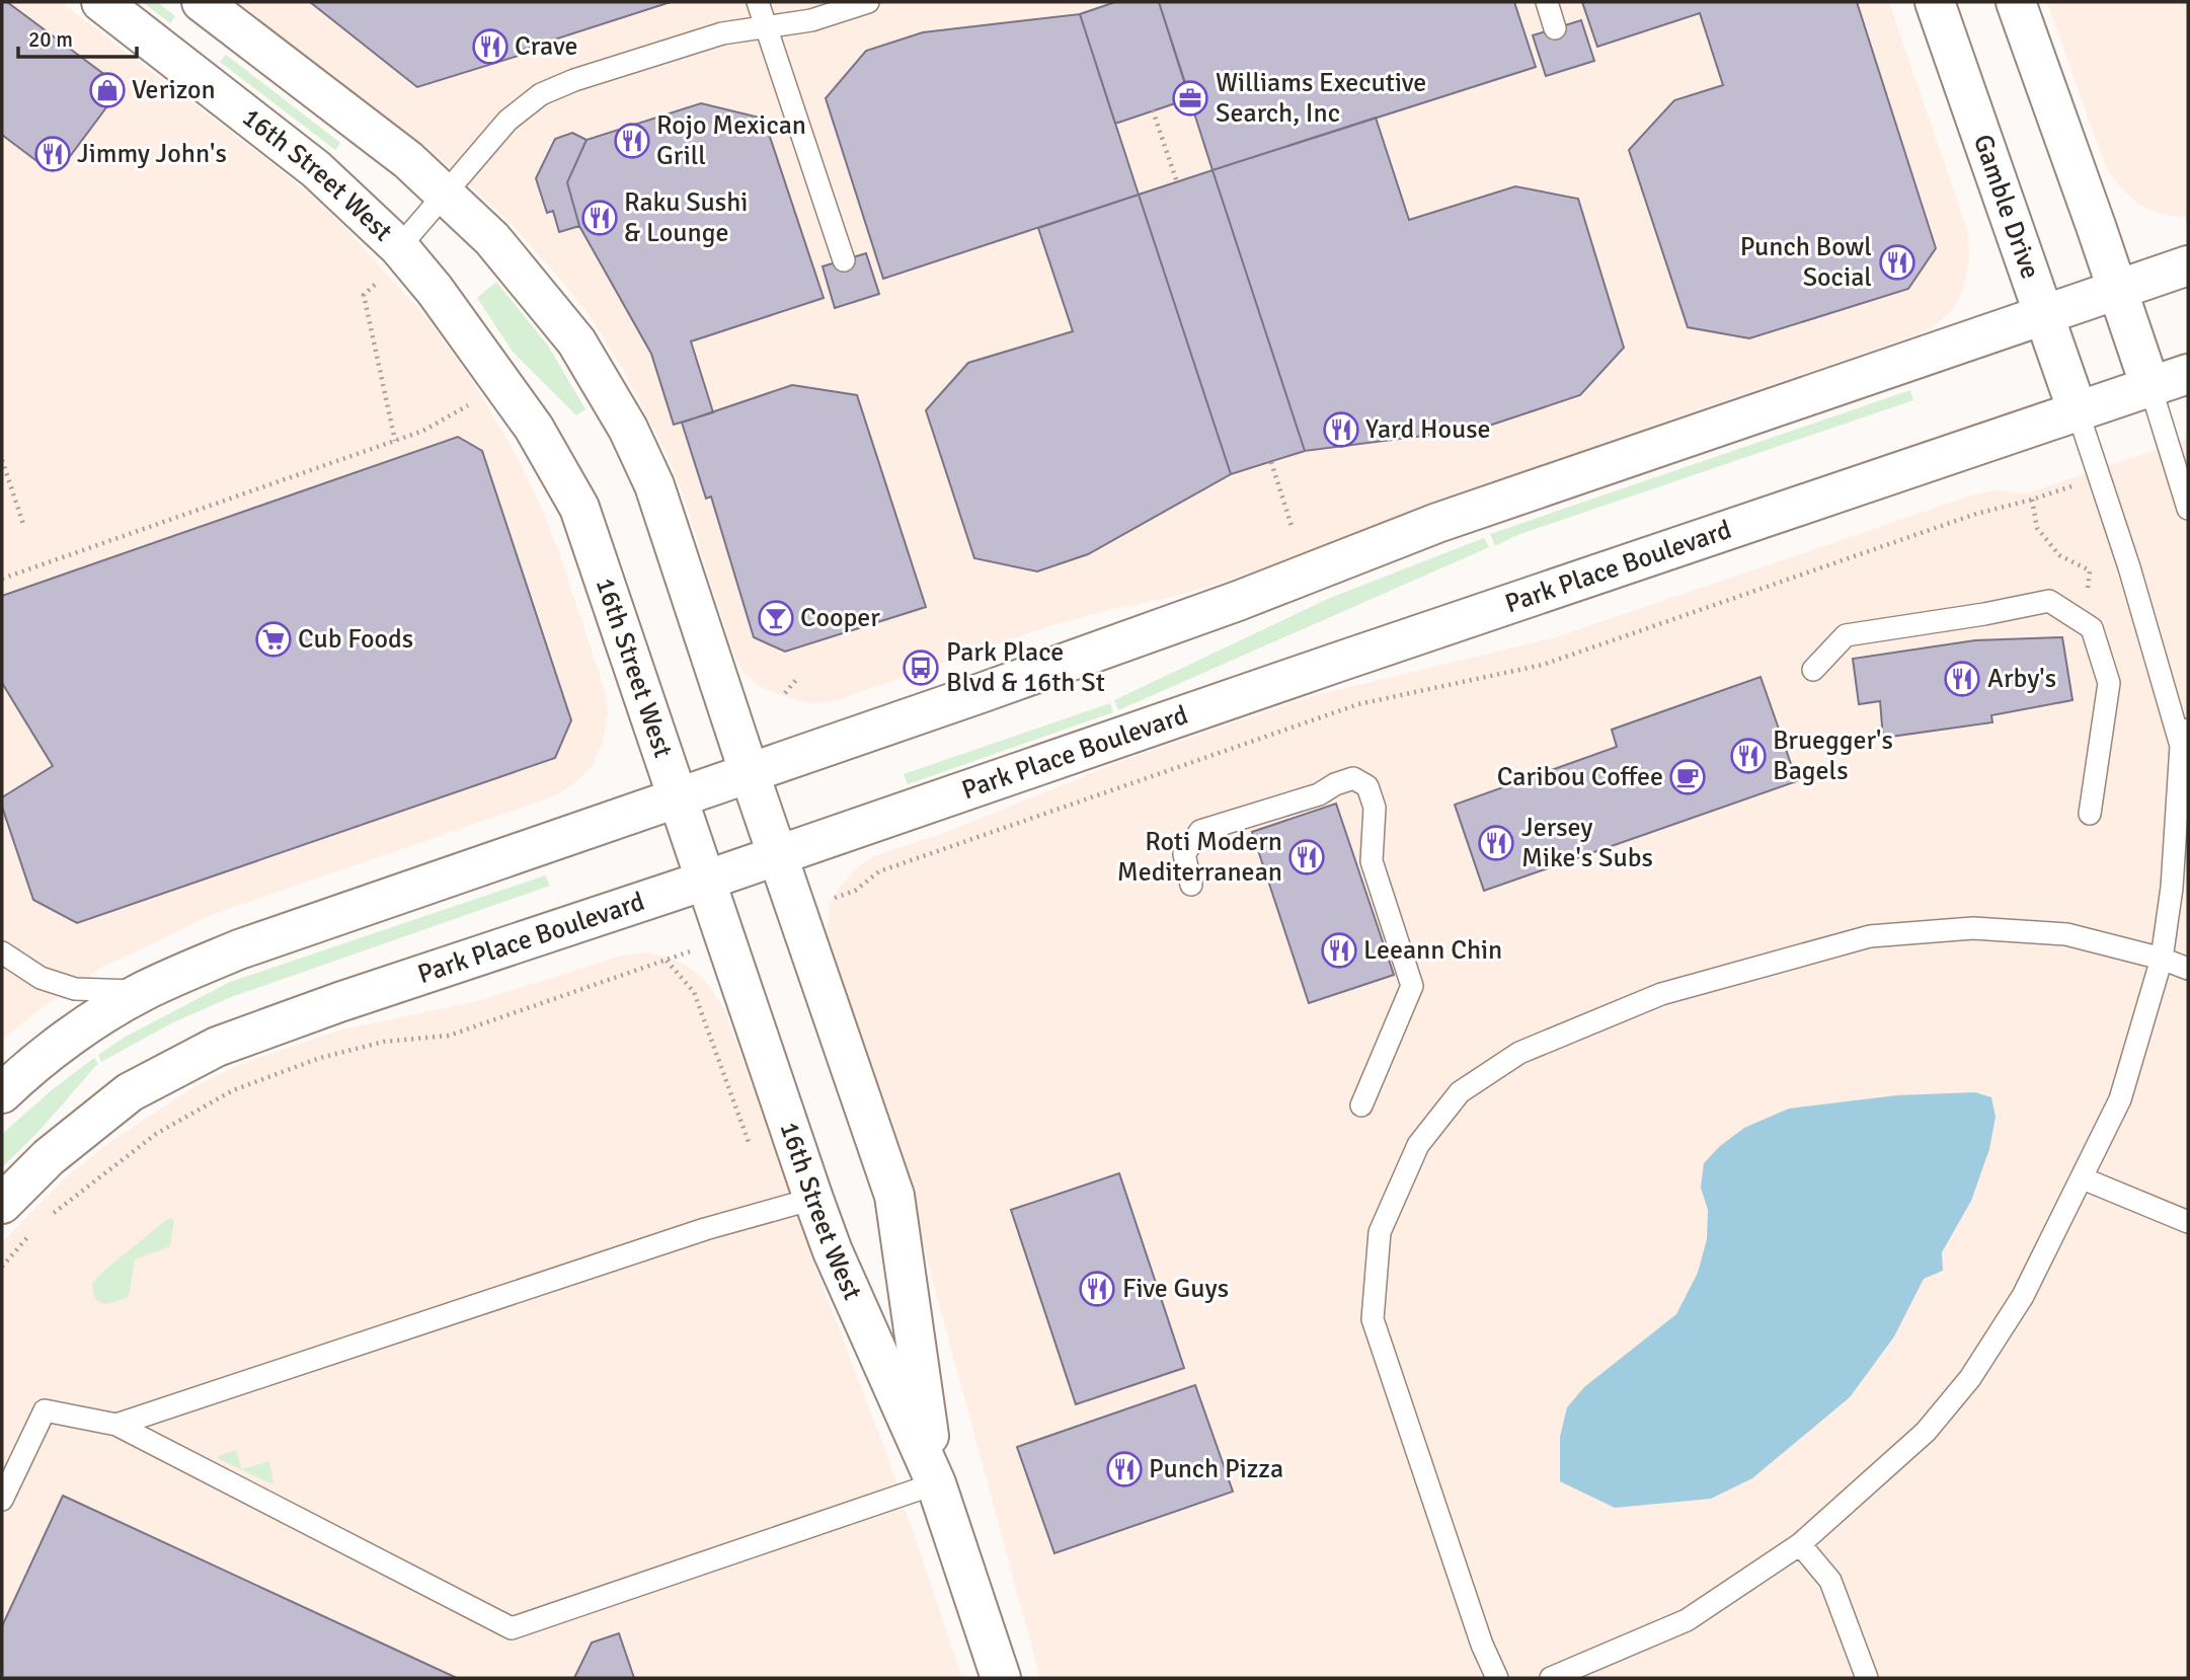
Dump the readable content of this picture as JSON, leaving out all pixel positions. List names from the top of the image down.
{
  "streets": {
    "street": ["16th Street West", "Gamble Drive", "Park Place Boulevard"]
  },
  "crossings": [
    ["16th Street West", "Park Place Boulevard"],
    ["Gamble Drive", "Park Place Boulevard"]
  ],
  "places": {
    "restaurant": [
      "Crave",
      "Rojo Mexican Grill",
      "Jimmy John's",
      "Raku Sushi & Lounge",
      "Punch Bowl Social",
      "Yard House",
      "Arby's",
      "Bruegger's Bagels",
      "Jersey Mike's Subs",
      "Roti Modern Mediterranean",
      "Leeann Chin",
      "Five Guys",
      "Punch Pizza"
    ],
    "shop": ["Verizon"],
    "office": ["Williams Executive Search, Inc"],
    "bar": ["Cooper"],
    "supermarket": ["Cub Foods"],
    "bus stop": ["Park Place Blvd & 16th St"],
    "cafe": ["Caribou Coffee"]
  },
  "scale_bar": "20 m"
}
